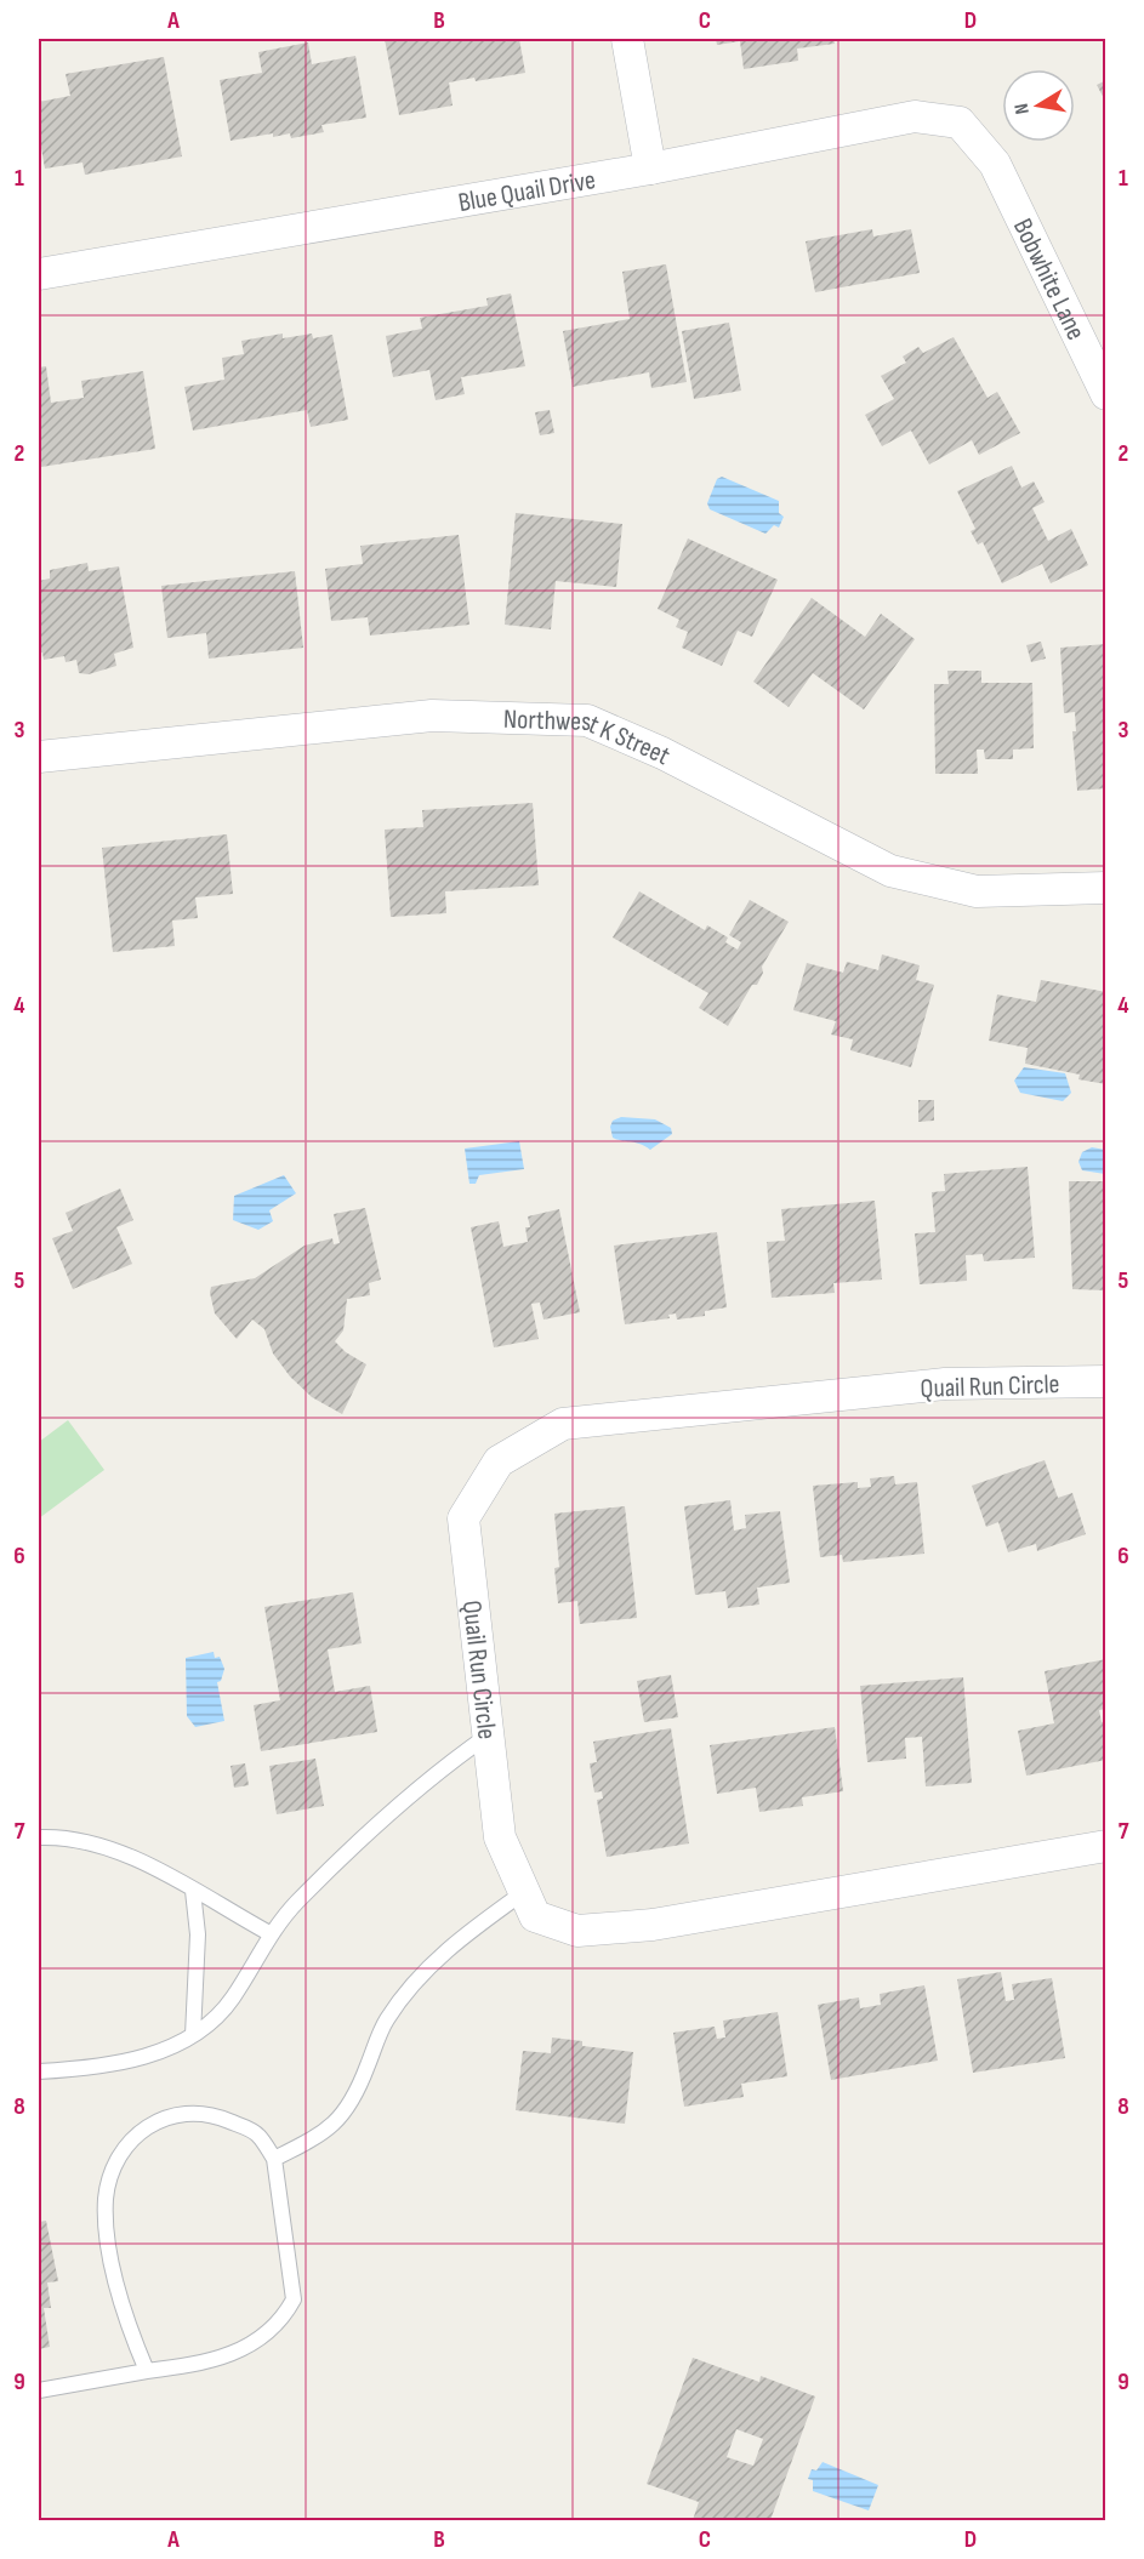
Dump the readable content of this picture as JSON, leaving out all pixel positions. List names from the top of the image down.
{
  "streets": {
    "street": [
      "Blue Quail Drive",
      "Bobwhite Lane",
      "Northwest K Street",
      "Quail Run Circle"
    ]
  },
  "crossings": [
    ["Blue Quail Drive", "Bobwhite Lane"]
  ],
  "north": "left",
  "grid": {
    "columns": [
      "A",
      "B",
      "C",
      "D"
    ],
    "rows": [
      "1",
      "2",
      "3",
      "4",
      "5",
      "6",
      "7",
      "8",
      "9"
    ]
  }
}
